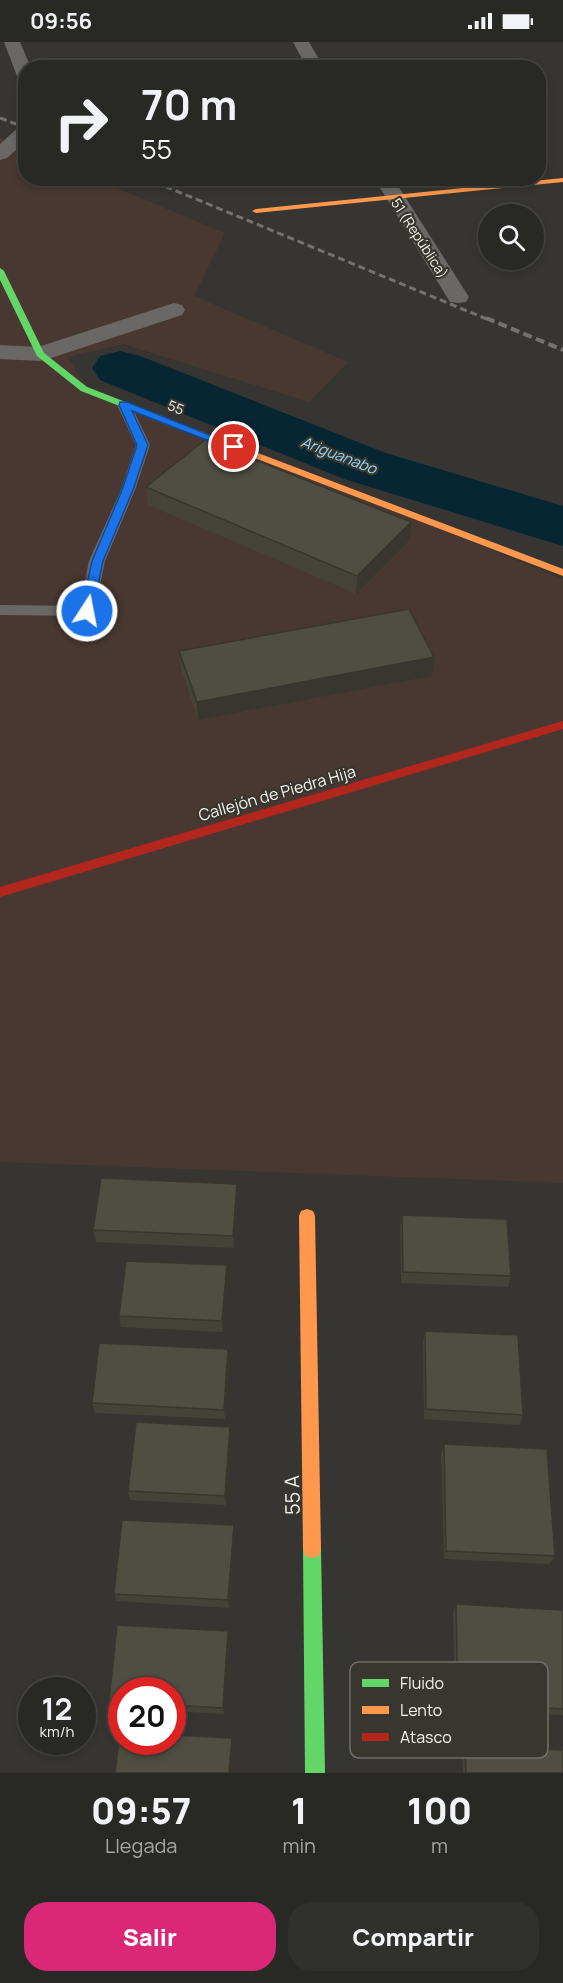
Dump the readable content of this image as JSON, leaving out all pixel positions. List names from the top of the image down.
{
  "streets": {
    "street": [
      "51 (República)",
      "55",
      "Callejón de Piedra Hija",
      "55 A"
    ]
  },
  "water": ["Ariguanabo"],
  "legend": ["Fluido", "Lento", "Atasco"],
  "page": {
    "status": "09:56",
    "turn": ["70 m", "55"],
    "speed": "12 km/h",
    "limit": "20",
    "eta": [
      "09:57",
      "Llegada",
      "1",
      "min",
      "100",
      "m"
    ],
    "buttons": ["Salir", "Compartir"]
  }
}
